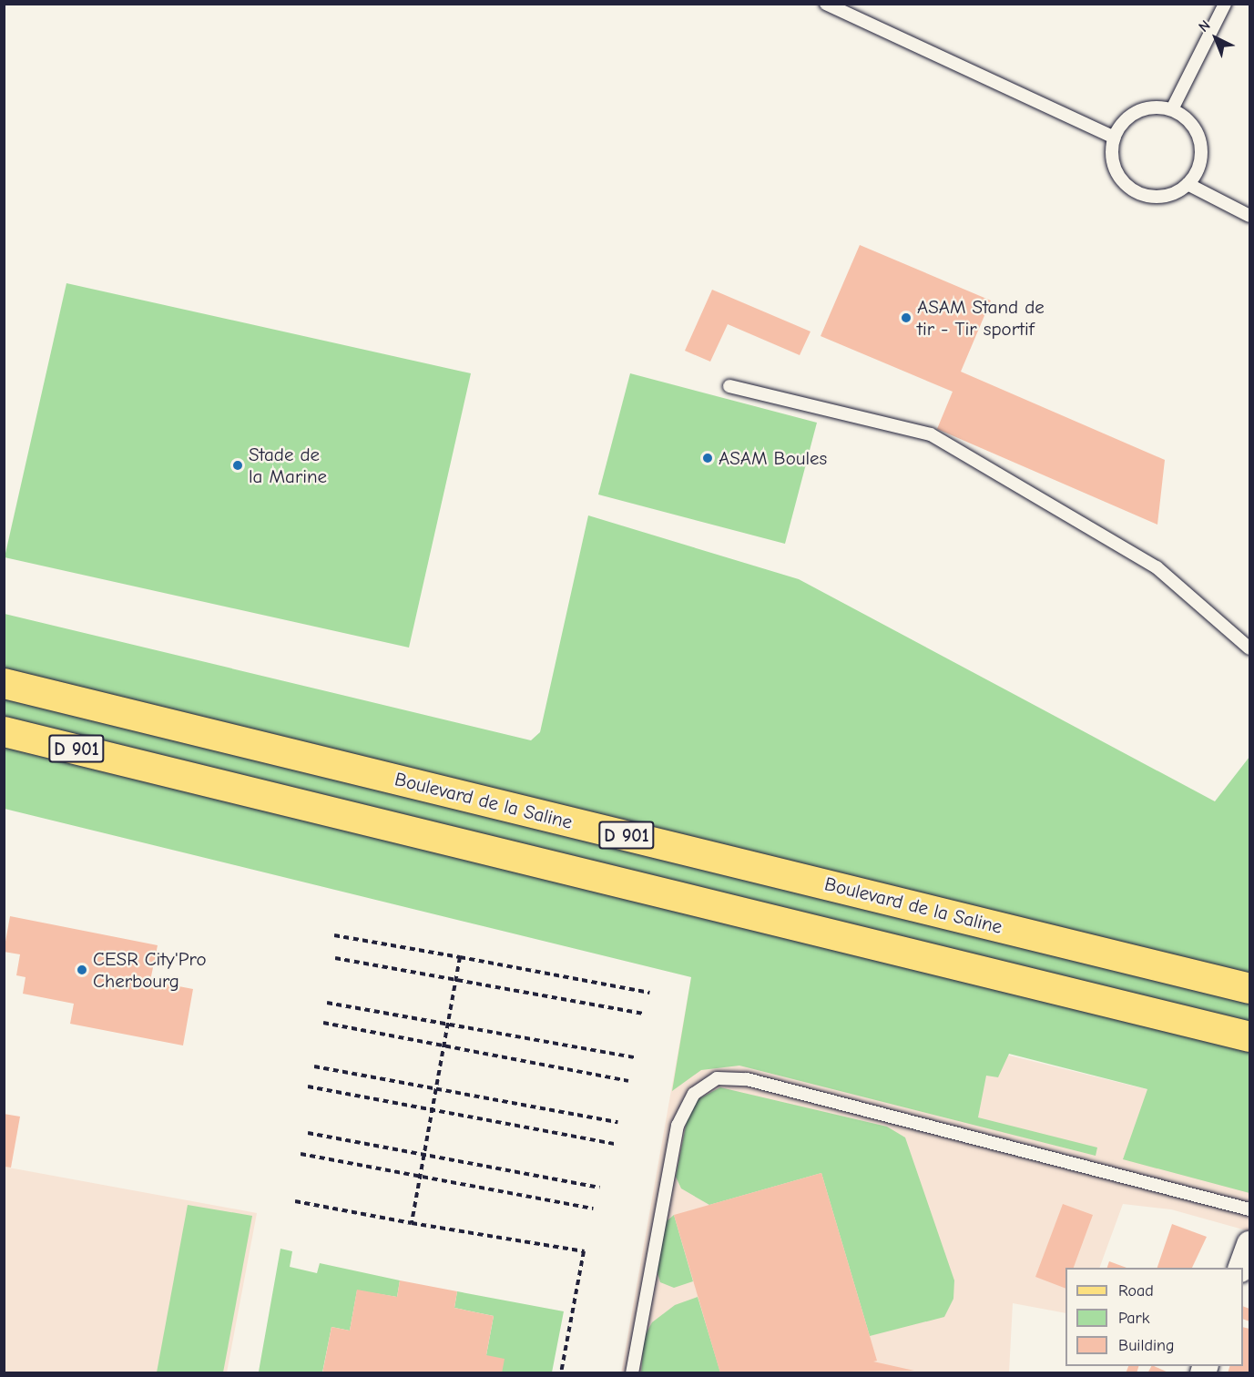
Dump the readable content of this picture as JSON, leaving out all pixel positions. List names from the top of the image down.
{
  "streets": {
    "main road": ["D 901", "Boulevard de la Saline"]
  },
  "places": [
    "ASAM Stand de tir - Tir sportif",
    "ASAM Boules",
    "Stade de la Marine",
    "CESR City'Pro Cherbourg"
  ],
  "legend": ["Road", "Park", "Building"],
  "north": "top left"
}
